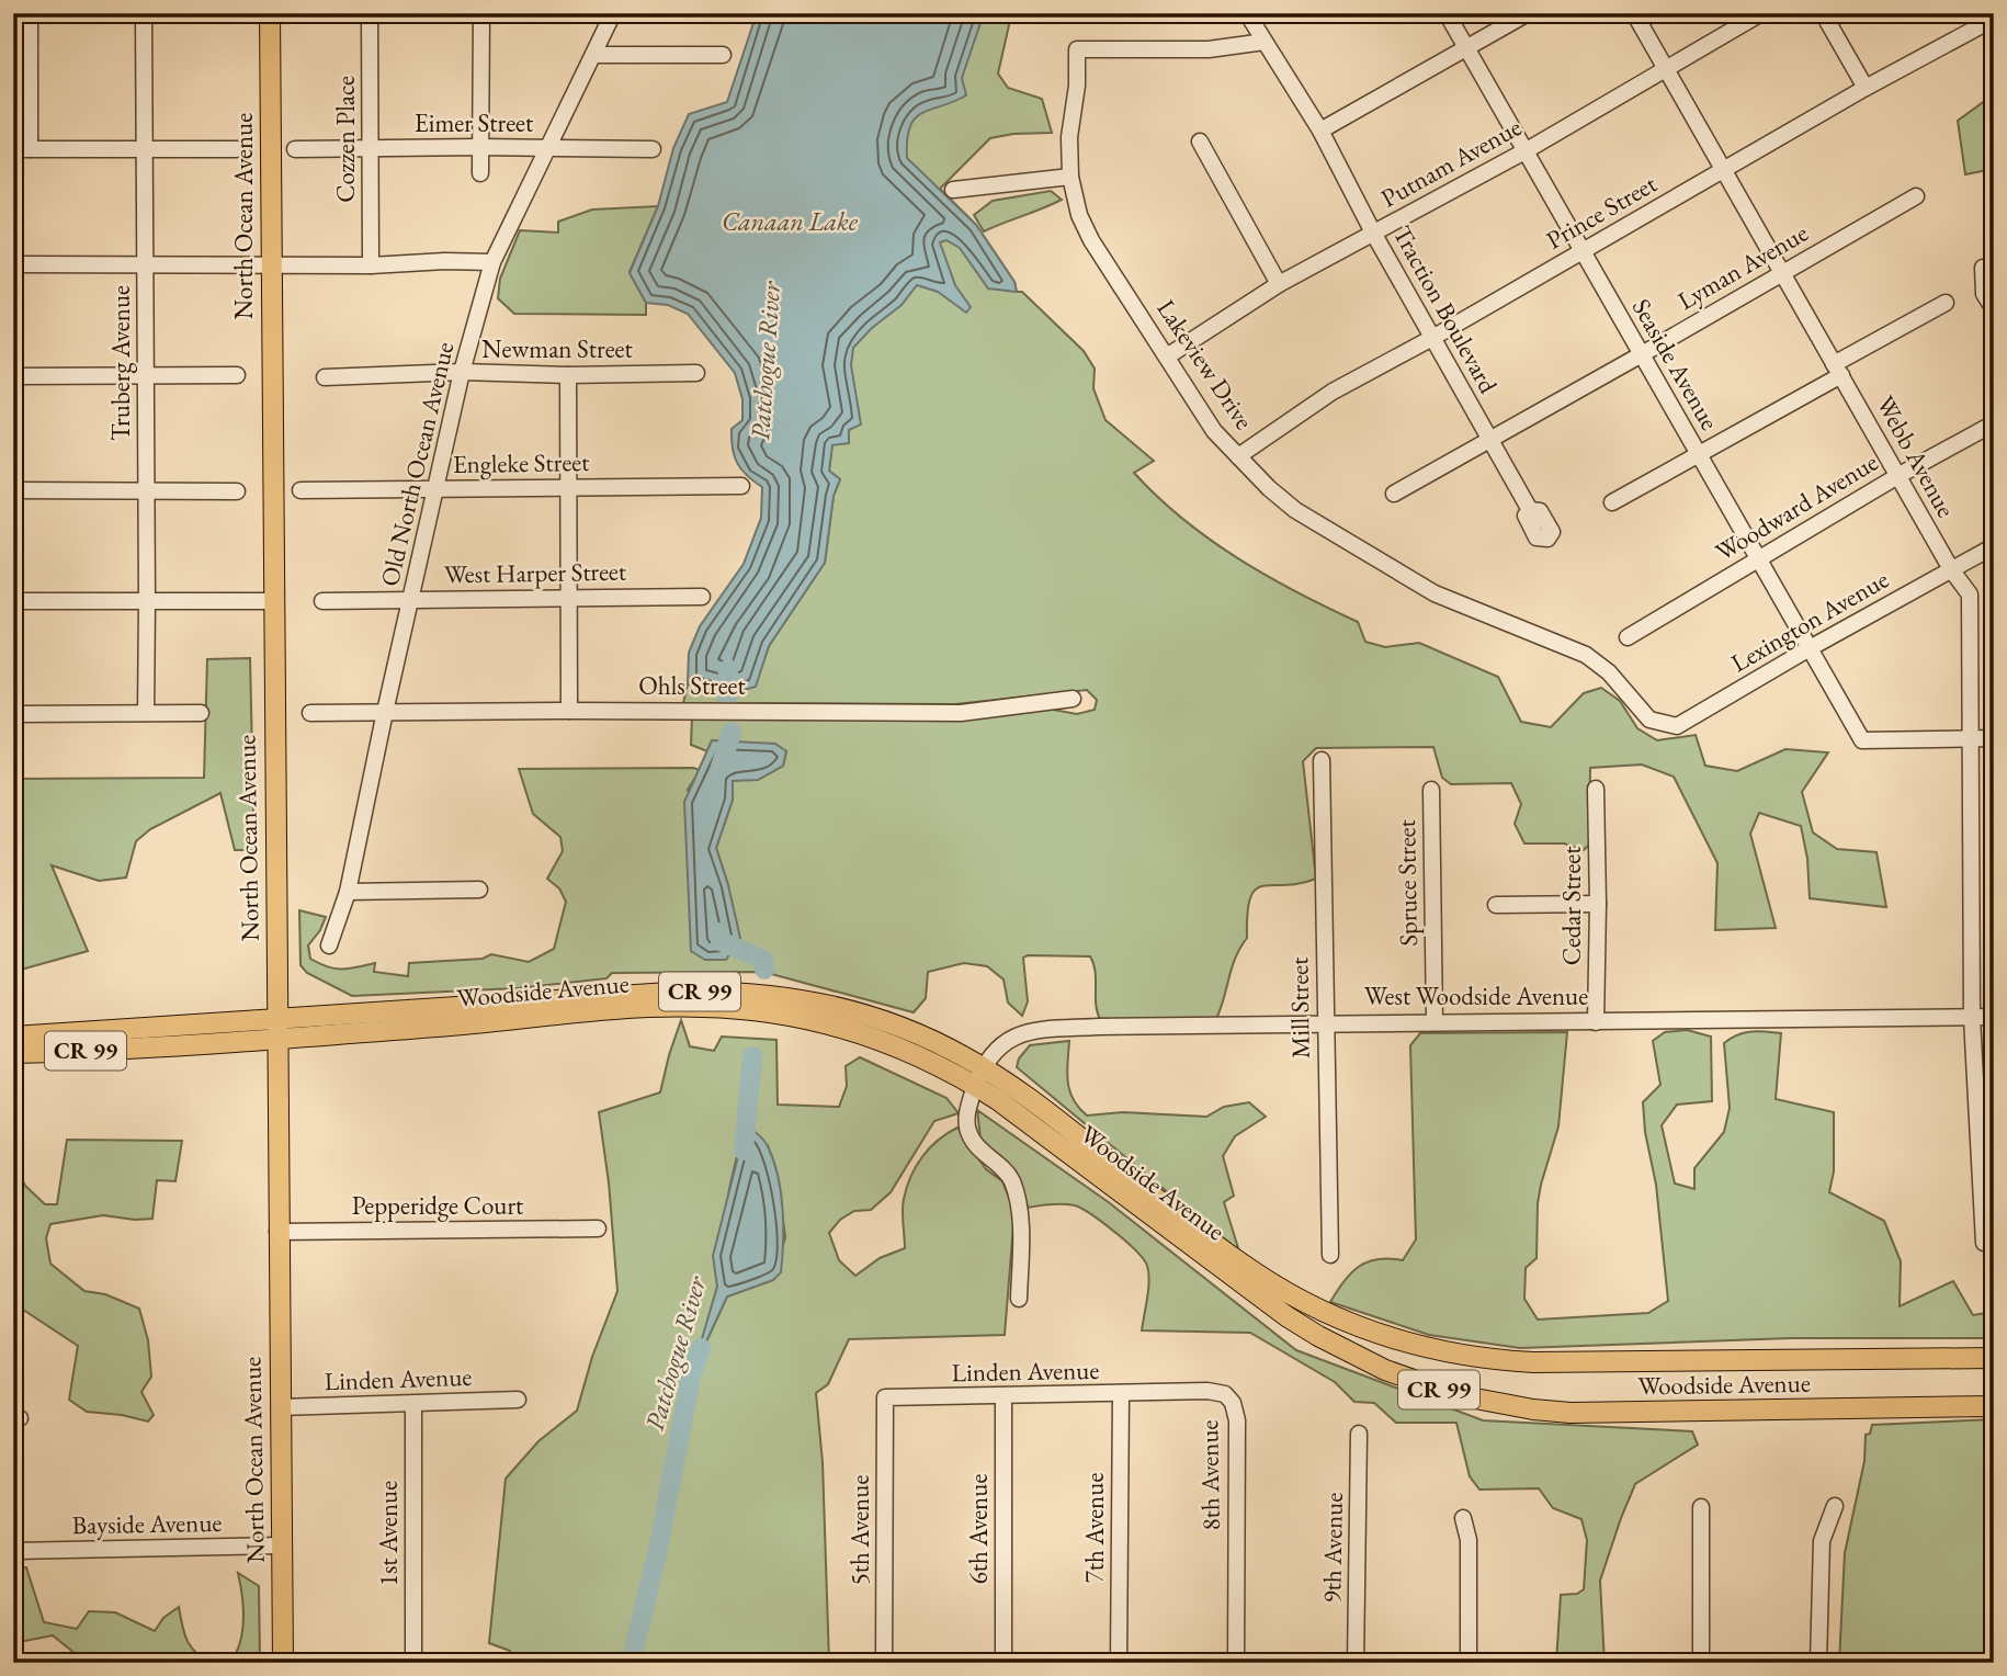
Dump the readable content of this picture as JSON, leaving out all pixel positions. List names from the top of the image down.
{
  "streets": {
    "main road": ["North Ocean Avenue", "Woodside Avenue", "CR 99"],
    "street": [
      "Eimer Street",
      "Cozzen Place",
      "Putnam Avenue",
      "Prince Street",
      "Lyman Avenue",
      "Traction Boulevard",
      "Newman Street",
      "Truberg Avenue",
      "Lakeview Drive",
      "Seaside Avenue",
      "Webb Avenue",
      "Engleke Street",
      "Old North Ocean Avenue",
      "Woodward Avenue",
      "West Harper Street",
      "Lexington Avenue",
      "Ohls Street",
      "Spruce Street",
      "Cedar Street",
      "West Woodside Avenue",
      "Mill Street",
      "Pepperidge Court",
      "Linden Avenue",
      "8th Avenue",
      "Bayside Avenue",
      "7th Avenue",
      "6th Avenue",
      "5th Avenue",
      "1st Avenue",
      "9th Avenue"
    ]
  },
  "crossings": [
    ["Eimer Street", "Cozzen Place"],
    ["Eimer Street", "Old North Ocean Avenue"],
    ["Putnam Avenue", "Traction Boulevard"],
    ["Putnam Avenue", "Lakeview Drive"],
    ["Putnam Avenue", "Seaside Avenue"],
    ["Putnam Avenue", "Webb Avenue"],
    ["Prince Street", "Traction Boulevard"],
    ["Prince Street", "Lakeview Drive"],
    ["Prince Street", "Seaside Avenue"],
    ["Prince Street", "Webb Avenue"],
    ["North Ocean Avenue", "Woodside Avenue"],
    ["North Ocean Avenue", "CR 99"],
    ["North Ocean Avenue", "Pepperidge Court"],
    ["North Ocean Avenue", "Linden Avenue"],
    ["North Ocean Avenue", "Bayside Avenue"],
    ["Lyman Avenue", "Traction Boulevard"],
    ["Lyman Avenue", "Seaside Avenue"],
    ["Lyman Avenue", "Webb Avenue"],
    ["Traction Boulevard", "Lakeview Drive"],
    ["Newman Street", "Old North Ocean Avenue"],
    ["Lakeview Drive", "Lexington Avenue"],
    ["Seaside Avenue", "Webb Avenue"],
    ["Seaside Avenue", "Woodward Avenue"],
    ["Seaside Avenue", "Lexington Avenue"],
    ["Webb Avenue", "Woodward Avenue"],
    ["Webb Avenue", "Lexington Avenue"],
    ["Webb Avenue", "West Woodside Avenue"],
    ["Engleke Street", "Old North Ocean Avenue"],
    ["Old North Ocean Avenue", "West Harper Street"],
    ["Old North Ocean Avenue", "Ohls Street"],
    ["Spruce Street", "West Woodside Avenue"],
    ["Cedar Street", "West Woodside Avenue"],
    ["Woodside Avenue", "CR 99"],
    ["Woodside Avenue", "West Woodside Avenue"],
    ["West Woodside Avenue", "Mill Street"],
    ["Linden Avenue", "8th Avenue"],
    ["Linden Avenue", "7th Avenue"],
    ["Linden Avenue", "6th Avenue"],
    ["Linden Avenue", "5th Avenue"],
    ["Linden Avenue", "1st Avenue"],
    ["8th Avenue", "7th Avenue"]
  ],
  "water": ["Canaan Lake", "Patchogue River"]
}
